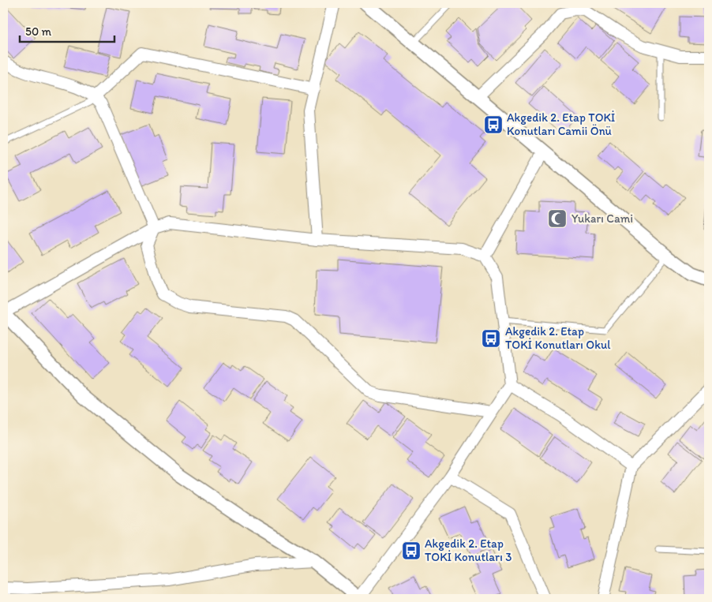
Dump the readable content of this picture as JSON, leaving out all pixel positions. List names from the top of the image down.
{
  "places": {
    "bus stop": ["Akgedik 2. Etap TOKİ Konutları Camii Önü", "Akgedik 2. Etap TOKİ Konutları Okul", "Akgedik 2. Etap TOKİ Konutları 3"],
    "mosque": ["Yukarı Cami"]
  },
  "scale_bar": "50 m"
}
